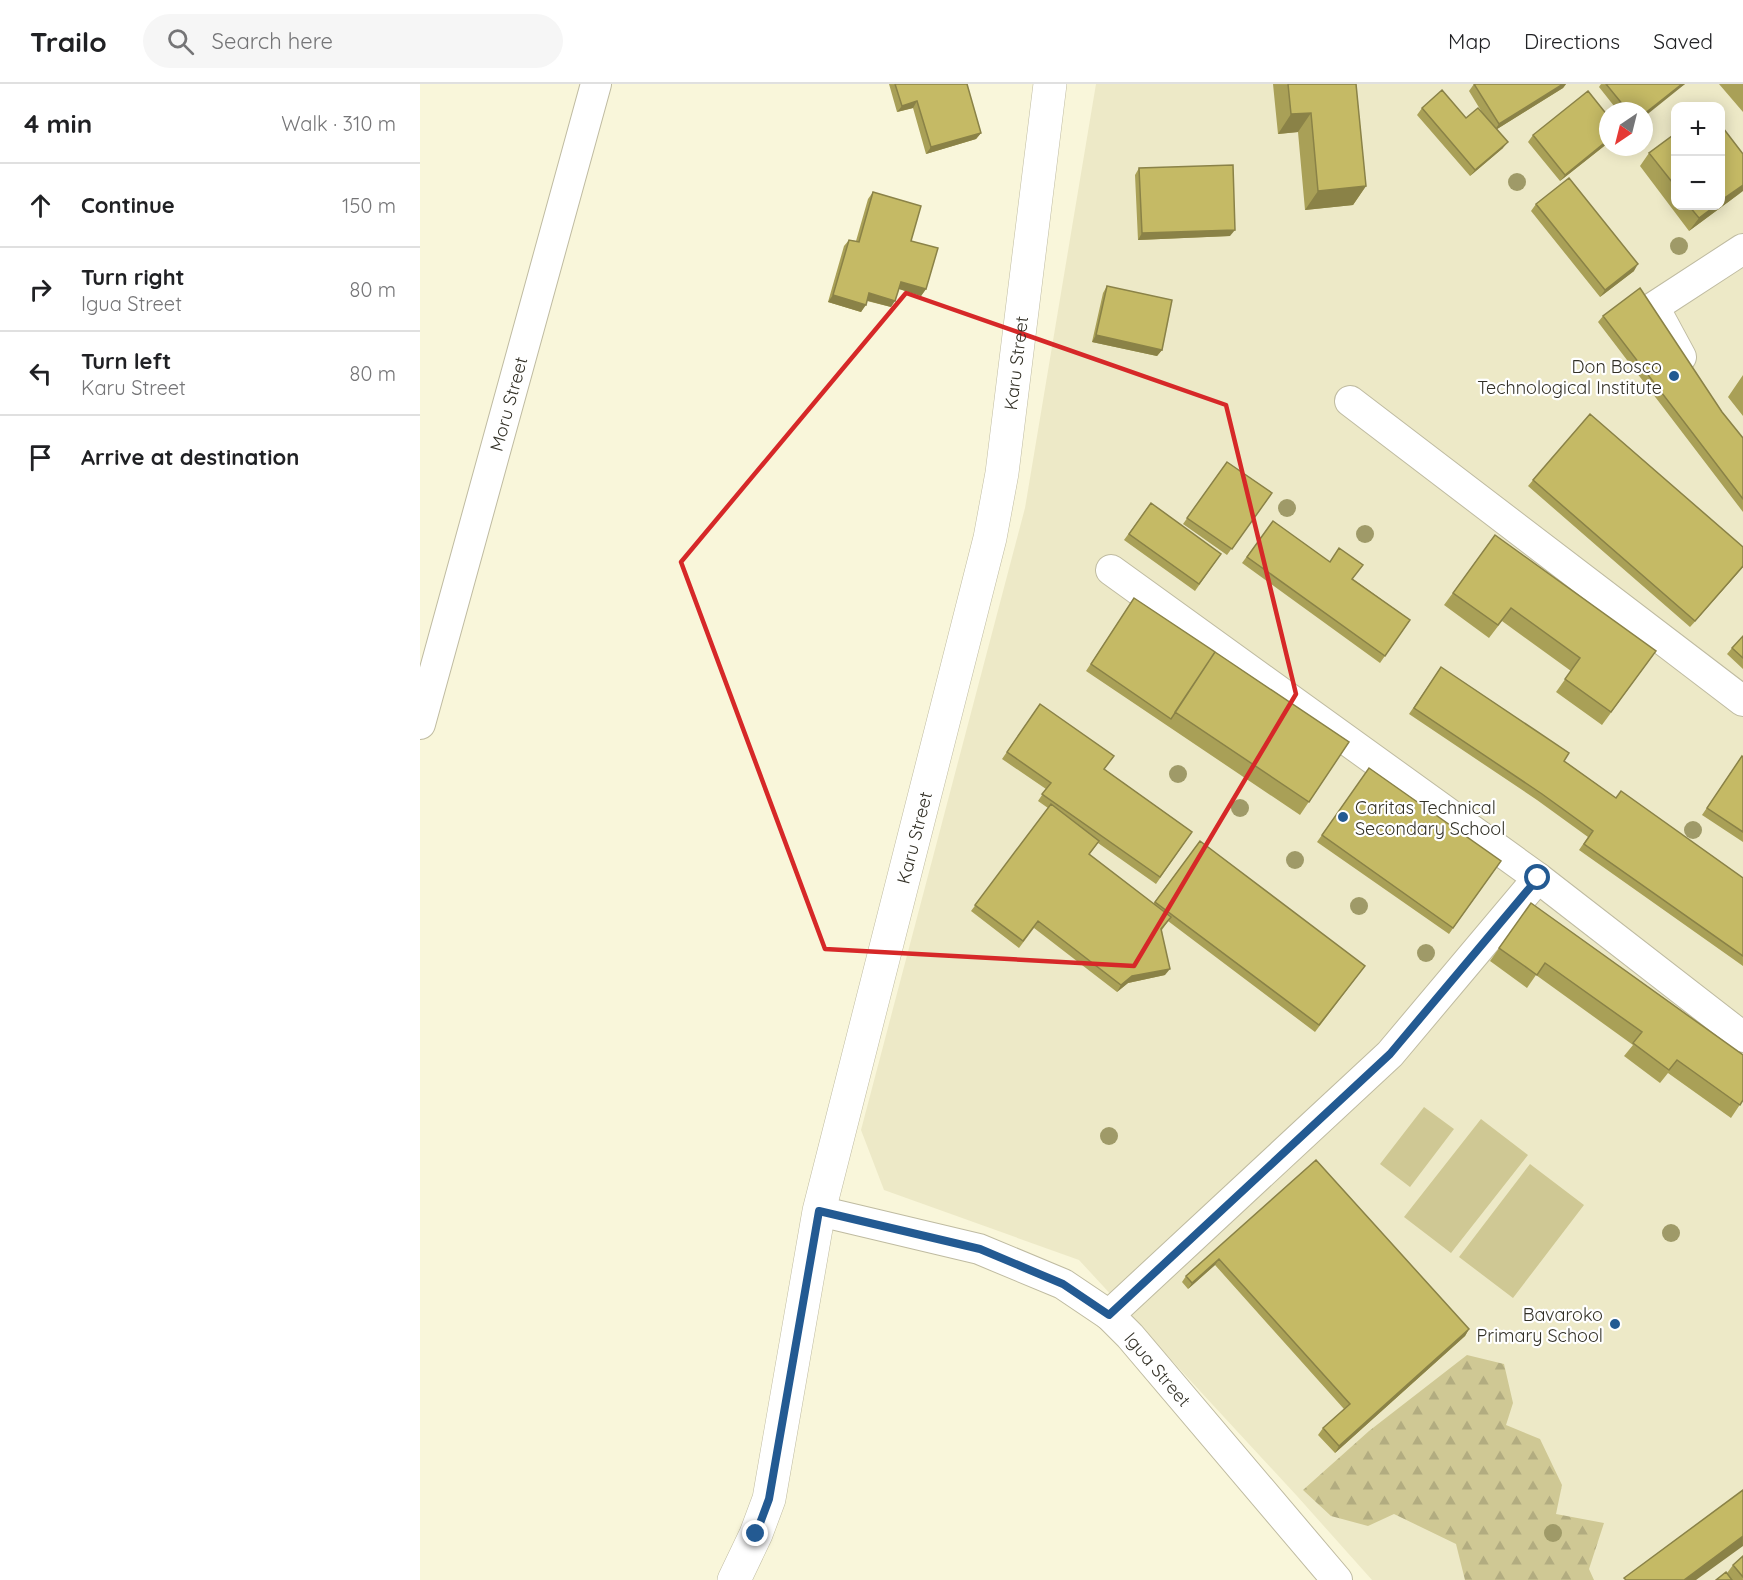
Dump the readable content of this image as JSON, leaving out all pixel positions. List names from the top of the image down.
{
  "streets": {
    "street": ["Karu Street", "Moru Street", "Igua Street"]
  },
  "crossings": [
    ["Karu Street", "Igua Street"]
  ],
  "places": ["Don Bosco Technological Institute", "Caritas Technical Secondary School", "Bavaroko Primary School"],
  "north": "bottom left",
  "page": {
    "header": "Trailo",
    "search": "Search here",
    "nav": ["Map", "Directions", "Saved"],
    "heading": ["4 min", "Walk · 310 m"],
    "map_buttons": ["+", "−"],
    "list": [
      ["Continue", "150 m"],
      ["Turn right", "Igua Street", "80 m"],
      ["Turn left", "Karu Street", "80 m"],
      "Arrive at destination"
    ]
  }
}
